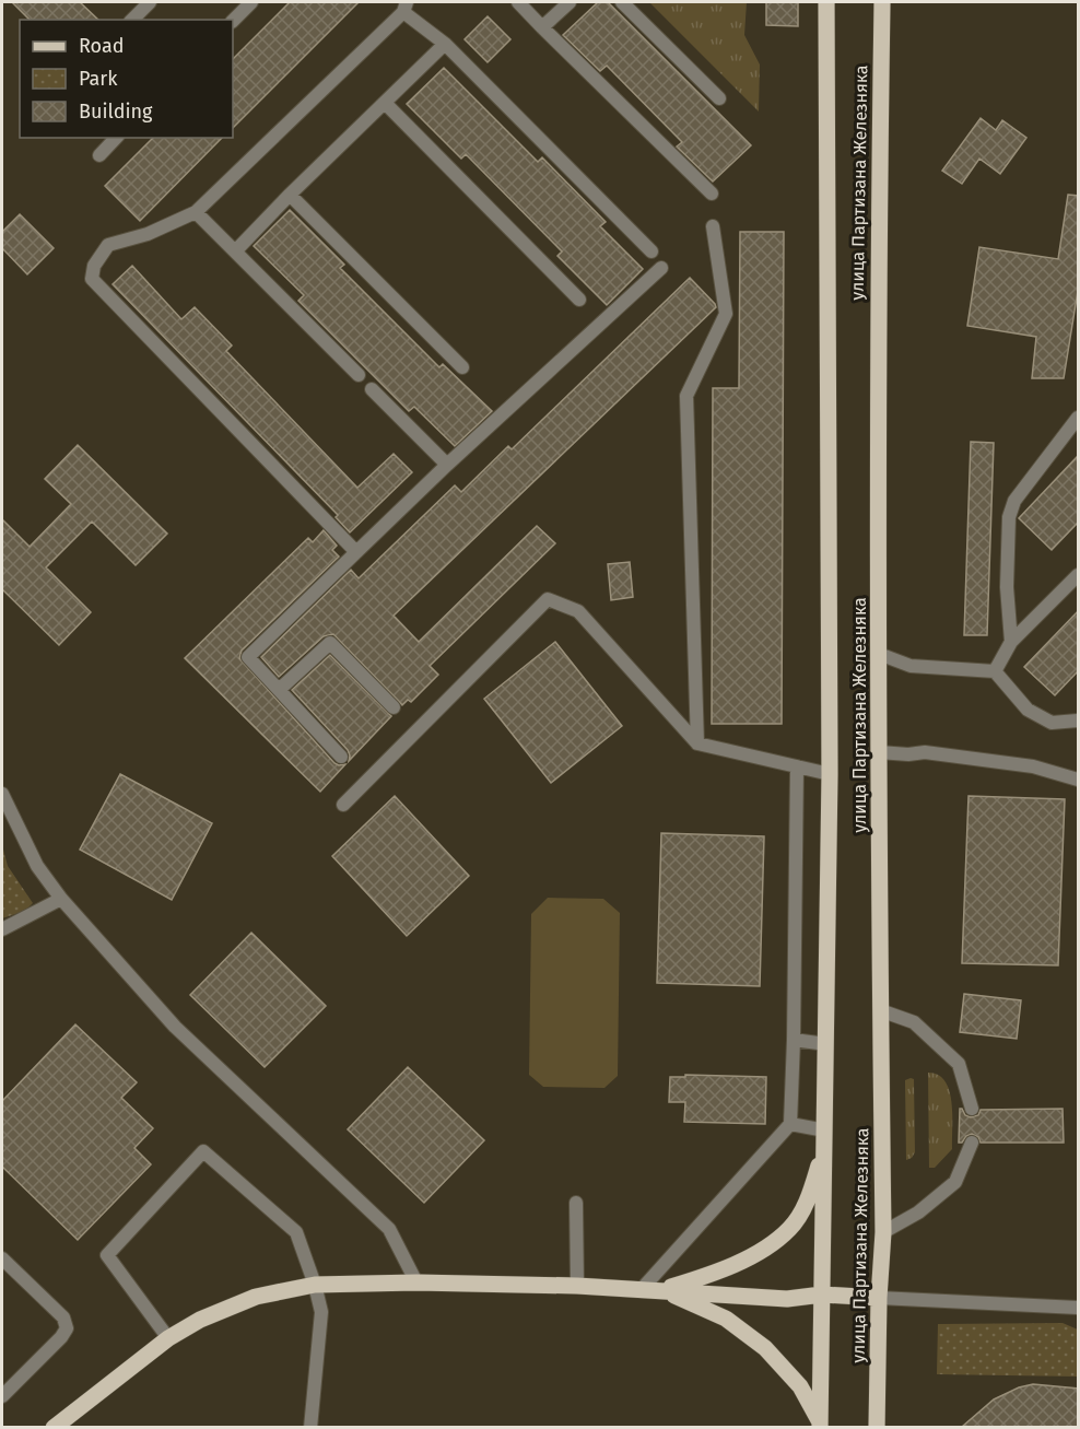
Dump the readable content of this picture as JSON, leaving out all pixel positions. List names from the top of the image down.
{
  "streets": {
    "main road": ["улица Партизана Железняка"]
  },
  "legend": ["Road", "Park", "Building"]
}
